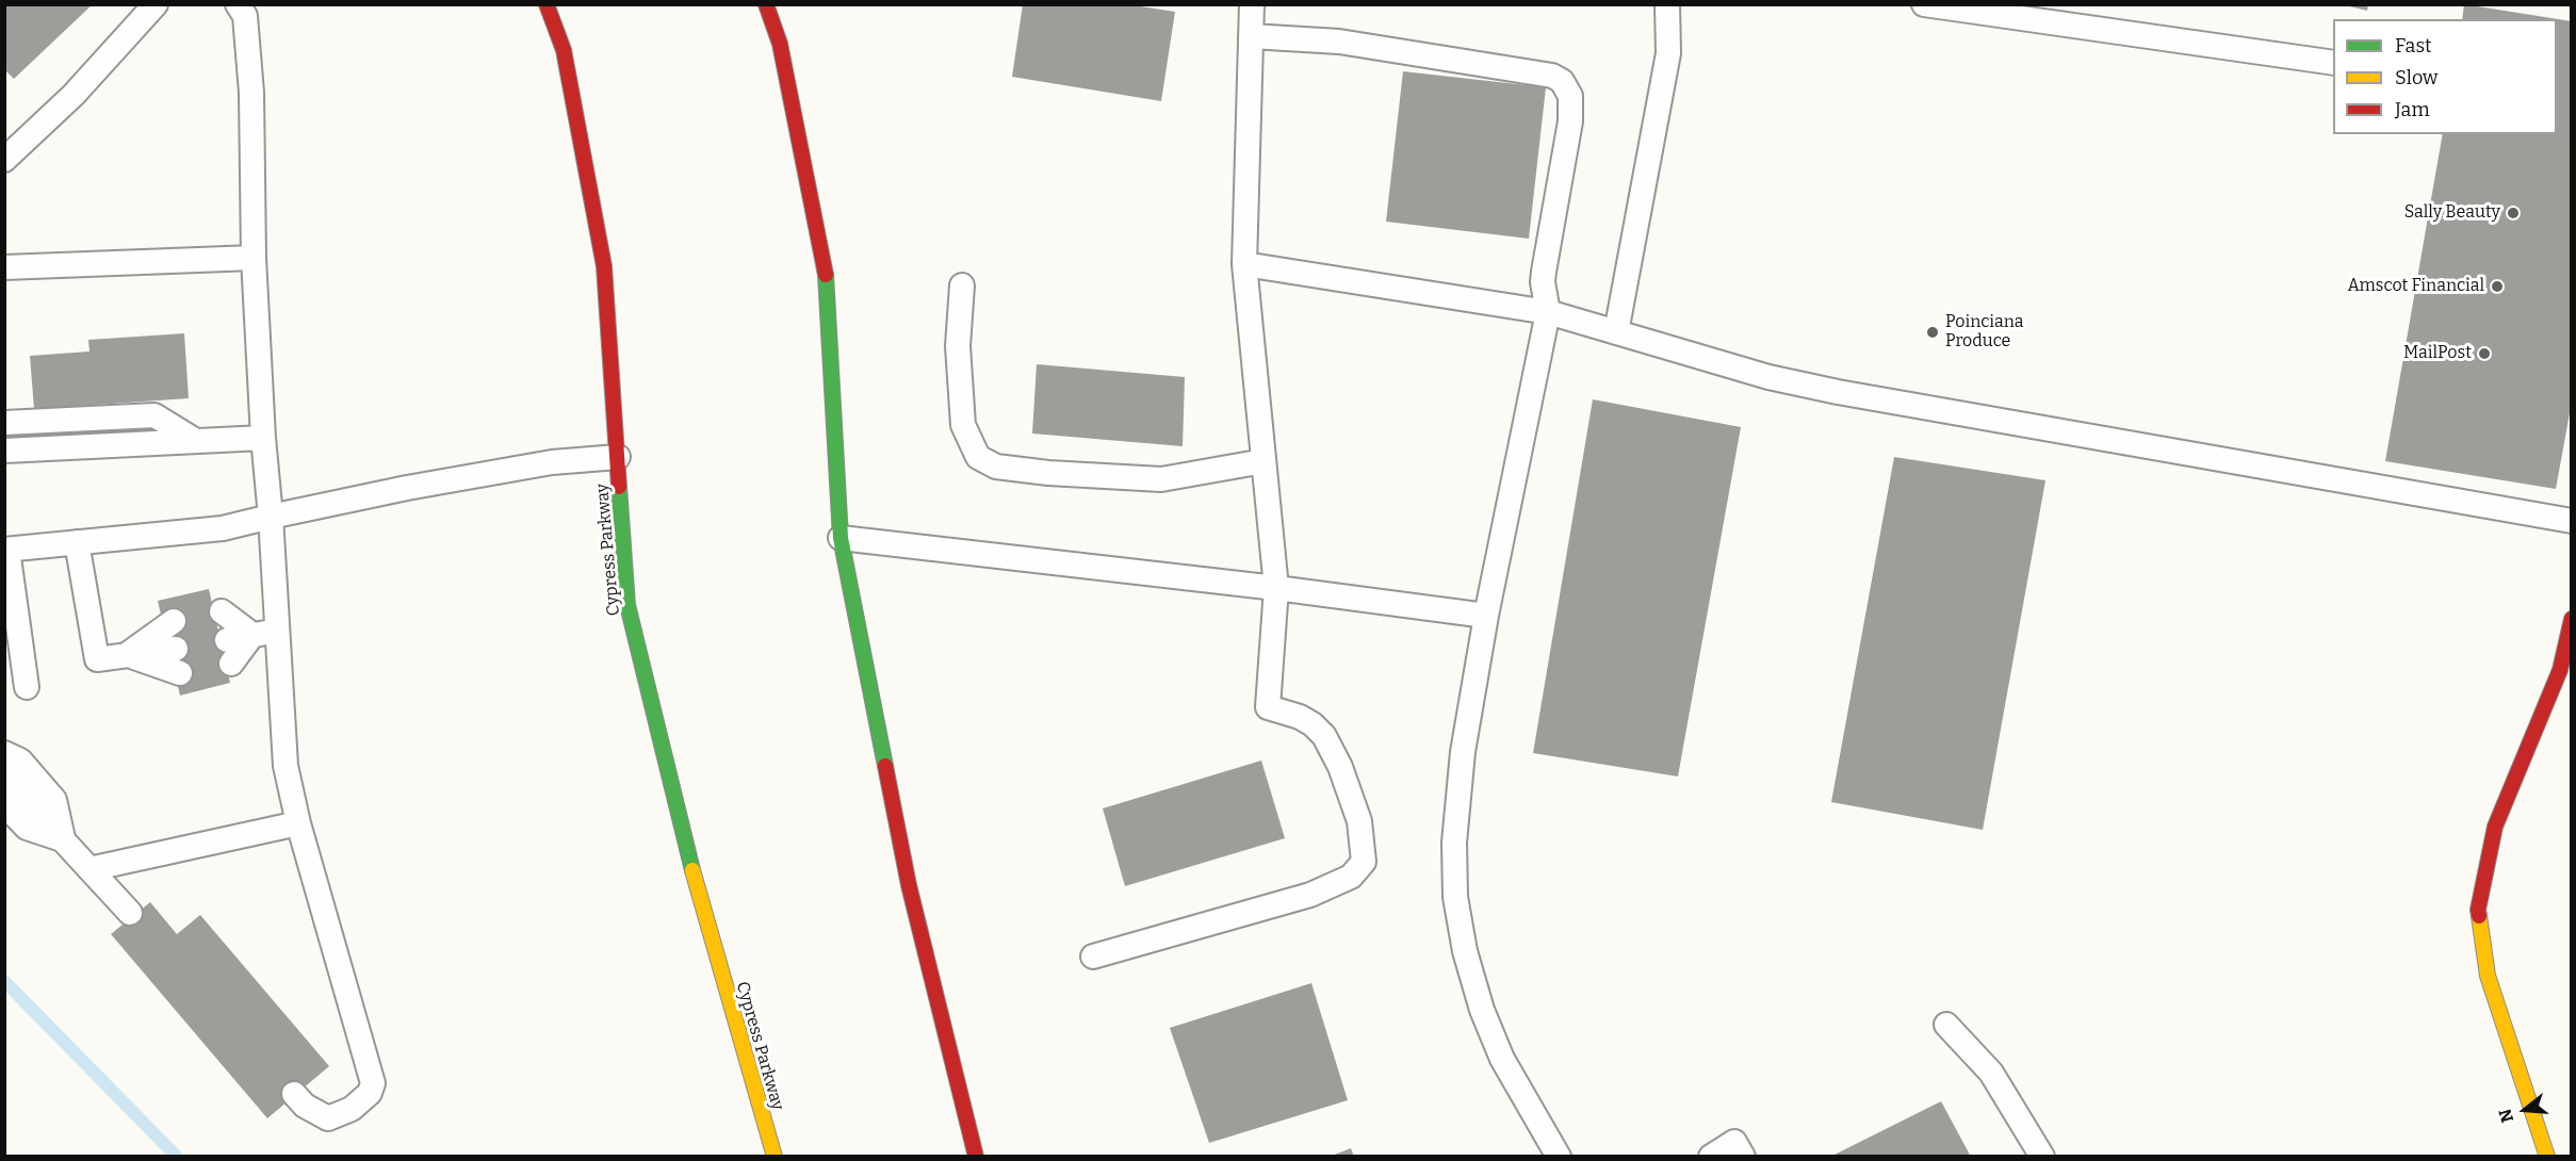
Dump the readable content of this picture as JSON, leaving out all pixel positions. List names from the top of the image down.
{
  "streets": {
    "main road": ["Cypress Parkway"]
  },
  "places": [
    "Sally Beauty",
    "Amscot Financial",
    "Poinciana Produce",
    "MailPost"
  ],
  "legend": ["Fast", "Slow", "Jam"],
  "north": "left"
}
